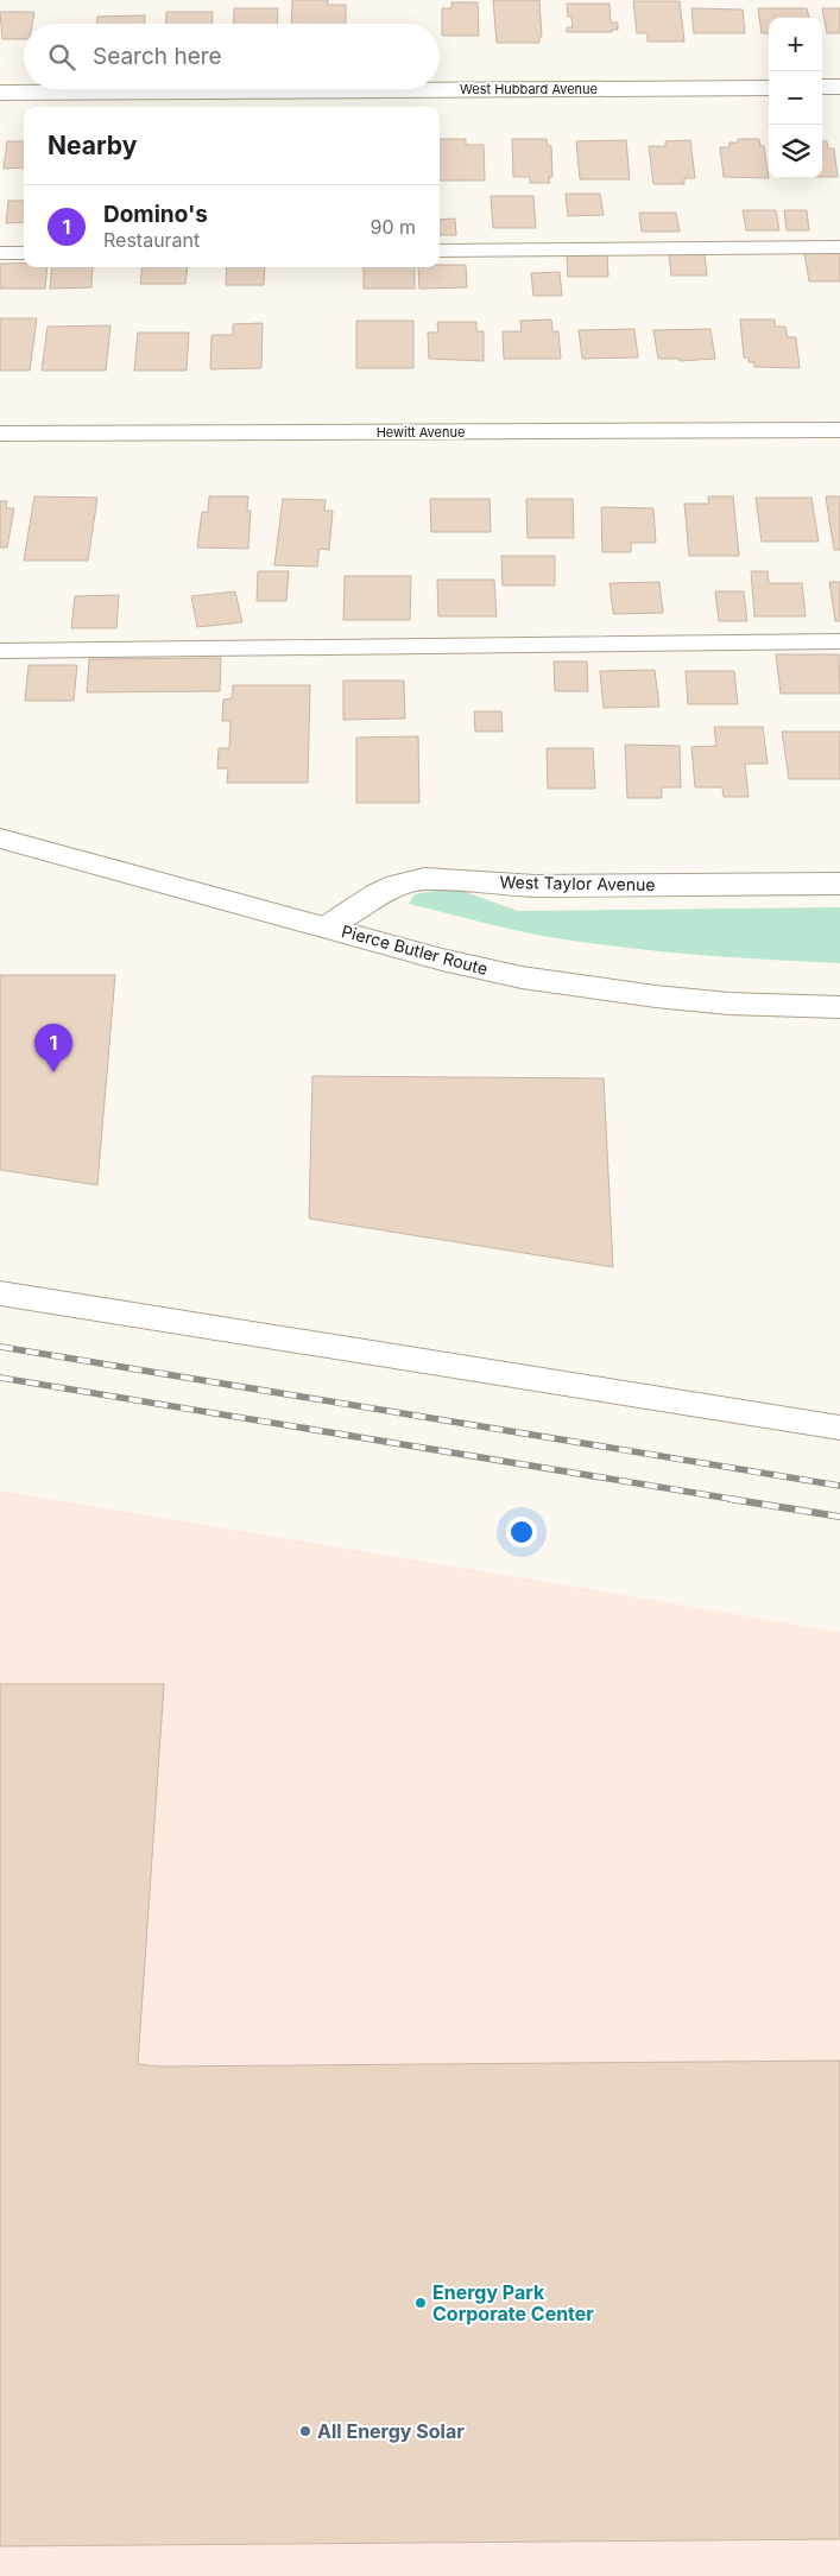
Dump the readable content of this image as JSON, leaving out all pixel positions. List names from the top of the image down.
{
  "streets": {
    "street": [
      "West Hubbard Avenue",
      "Hewitt Avenue",
      "West Taylor Avenue",
      "Pierce Butler Route"
    ]
  },
  "crossings": [
    ["West Taylor Avenue", "Pierce Butler Route"]
  ],
  "places": ["Energy Park Corporate Center", "All Energy Solar"],
  "page": {
    "map_buttons": ["+", "−"],
    "search": "Search here",
    "heading": "Nearby",
    "list": [
      {
        "mark": "1",
        "name": "Domino's",
        "note": "Restaurant",
        "value": "90 m"
      }
    ],
    "pins": "1"
  }
}
